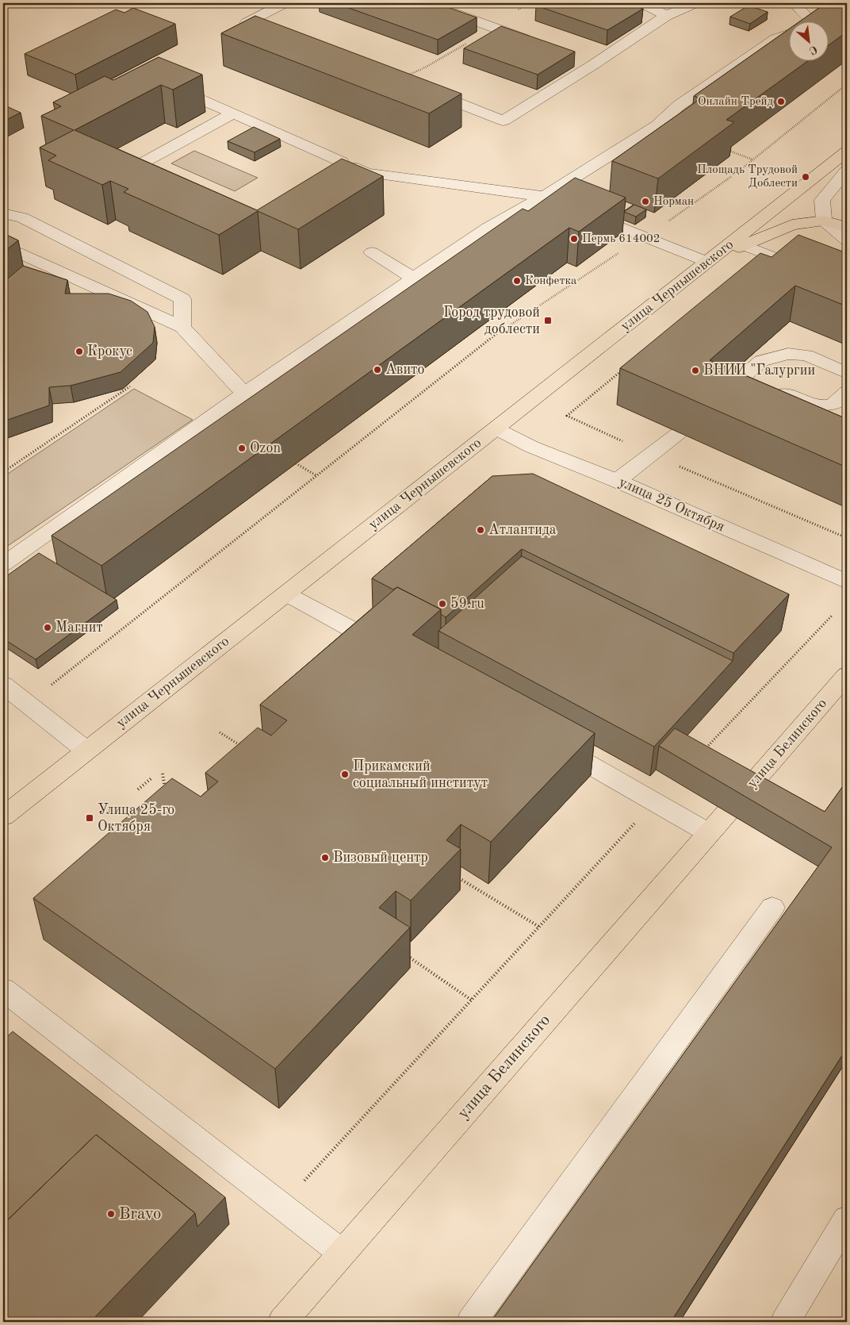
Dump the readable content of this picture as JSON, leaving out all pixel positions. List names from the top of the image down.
{
  "streets": {
    "main road": ["улица Чернышевского", "улица Белинского"],
    "street": ["улица 25 Октября"]
  },
  "crossings": [
    ["улица Чернышевского", "улица 25 Октября"]
  ],
  "places": {
    "other": [
      "Онлайн Трейд",
      "Площадь Трудовой Доблести",
      "Норман",
      "Пермь 614002",
      "Конфетка",
      "Крокус",
      "Авито",
      "ВНИИ \"Галургии",
      "Ozon",
      "Атлантида",
      "59.ru",
      "Магнит",
      "Прикамский социальный институт",
      "Визовый центр",
      "Bravo"
    ],
    "transit": ["Город трудовой доблести", "Улица 25-го Октября"]
  },
  "north": "bottom right"
}
